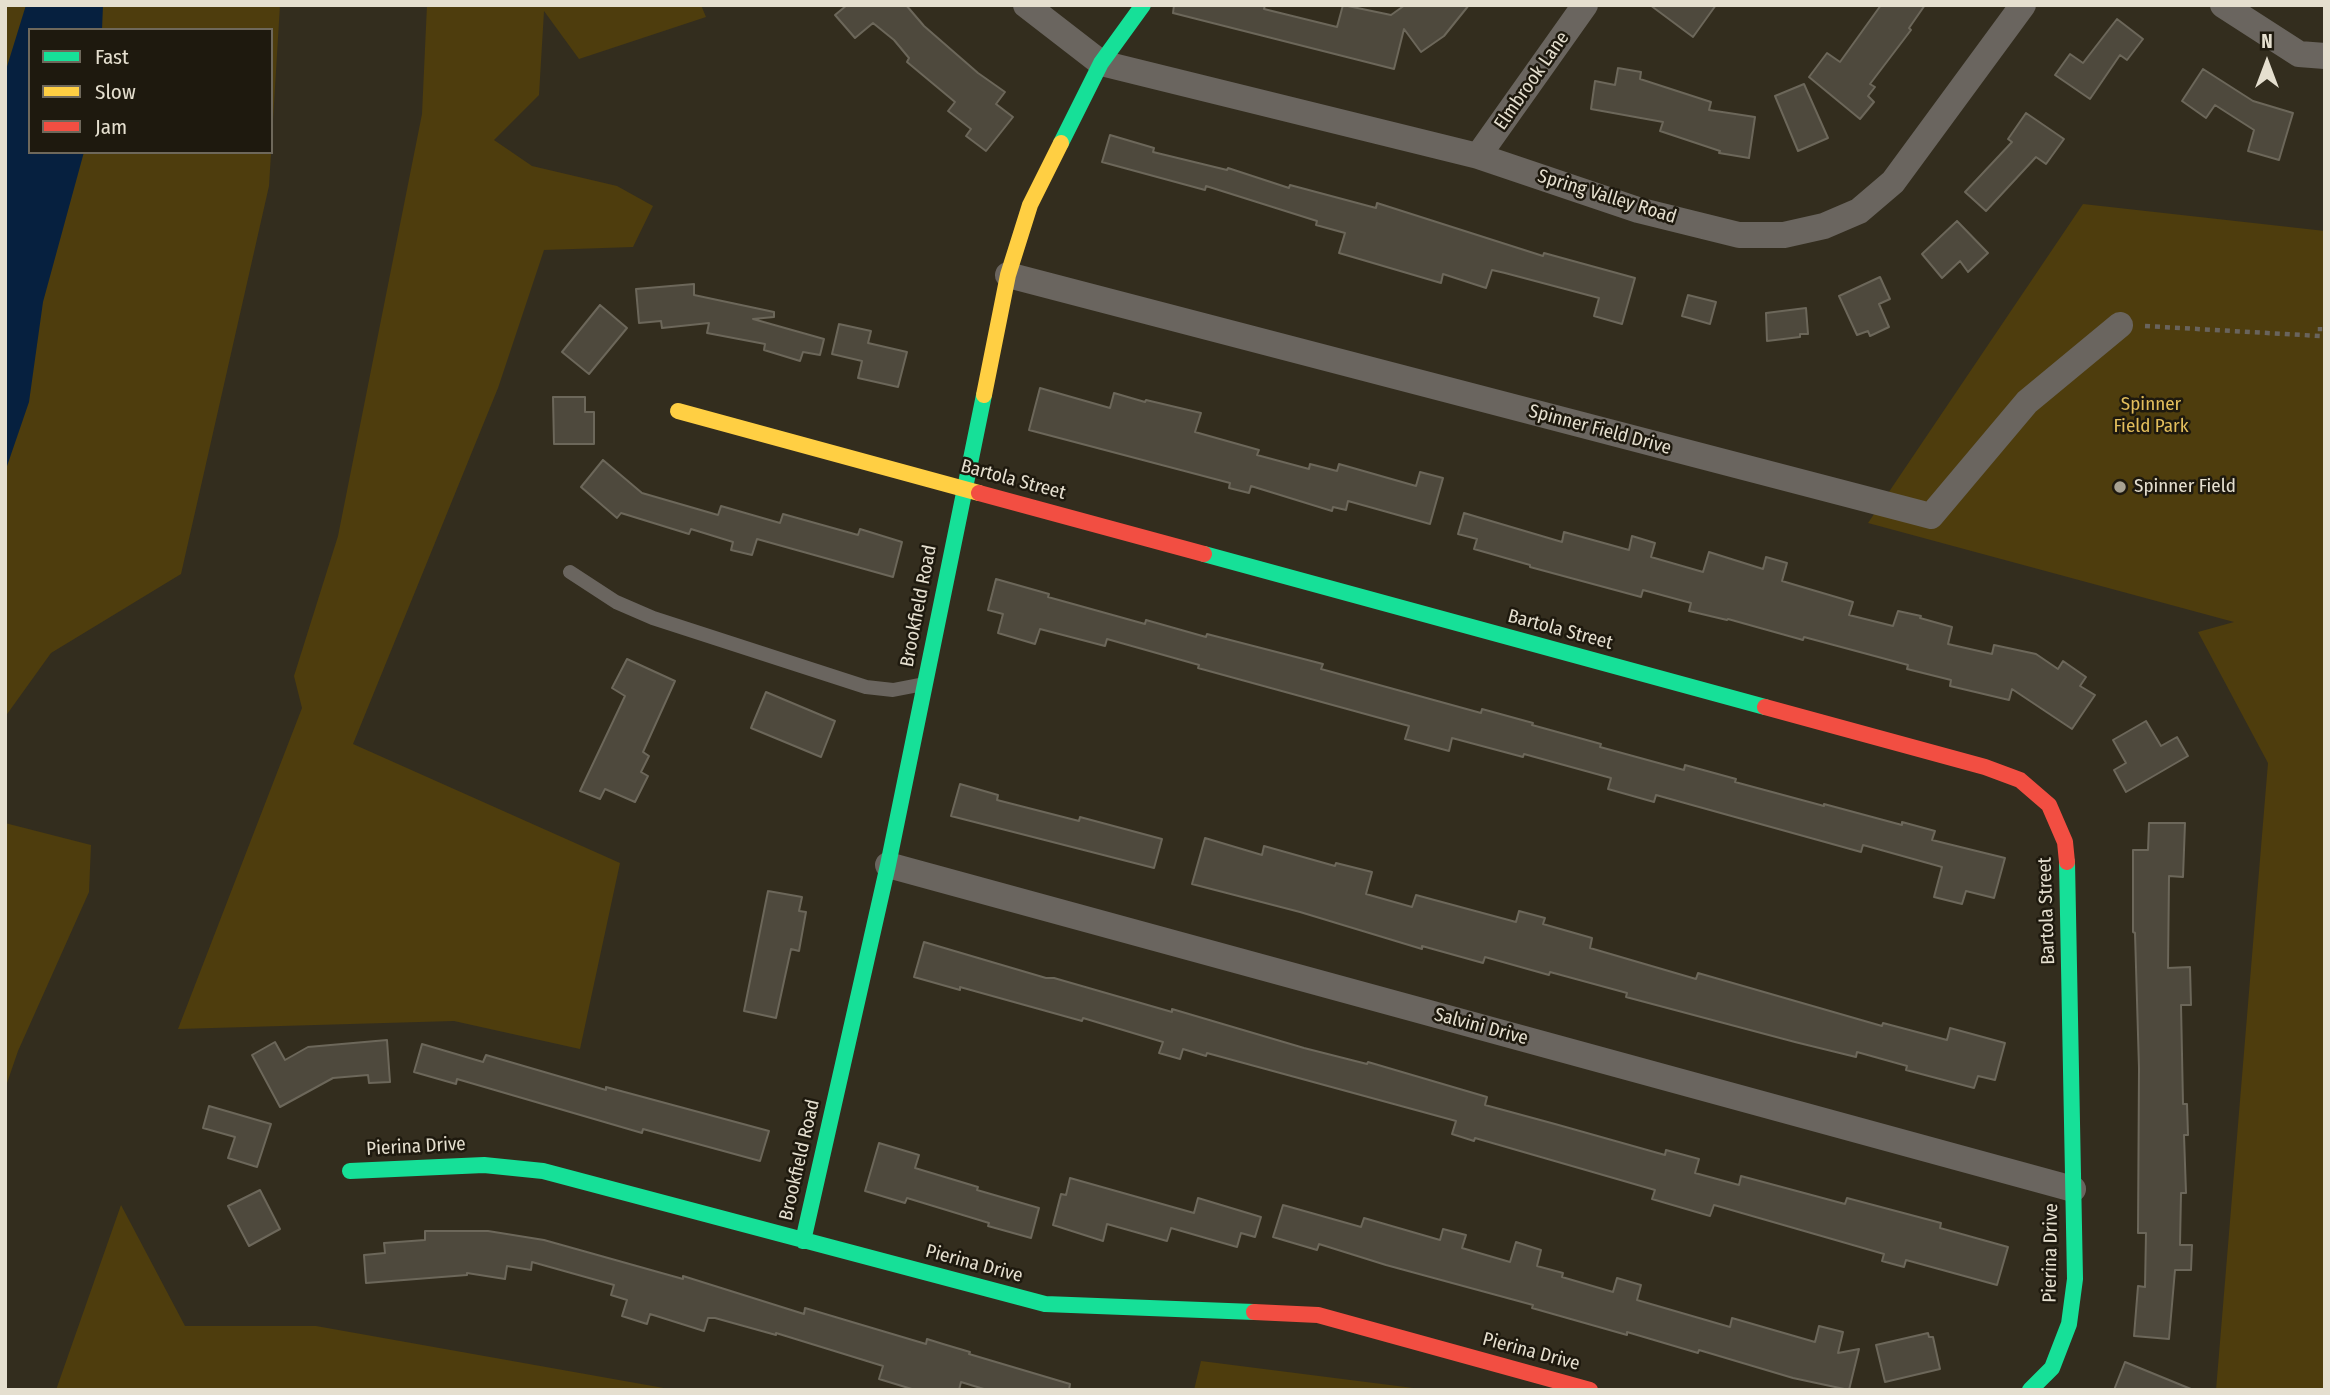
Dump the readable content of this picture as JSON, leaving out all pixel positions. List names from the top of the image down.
{
  "streets": {
    "street": [
      "Elmbrook Lane",
      "Spring Valley Road",
      "Spinner Field Drive",
      "Bartola Street",
      "Brookfield Road",
      "Salvini Drive",
      "Pierina Drive"
    ]
  },
  "crossings": [
    ["Elmbrook Lane", "Spring Valley Road"],
    ["Spring Valley Road", "Brookfield Road"],
    ["Spinner Field Drive", "Brookfield Road"],
    ["Bartola Street", "Brookfield Road"],
    ["Bartola Street", "Salvini Drive"],
    ["Bartola Street", "Pierina Drive"],
    ["Brookfield Road", "Salvini Drive"],
    ["Brookfield Road", "Pierina Drive"],
    ["Salvini Drive", "Pierina Drive"]
  ],
  "parks": ["Spinner Field Park"],
  "places": ["Spinner Field"],
  "legend": ["Fast", "Slow", "Jam"],
  "north": "top"
}
